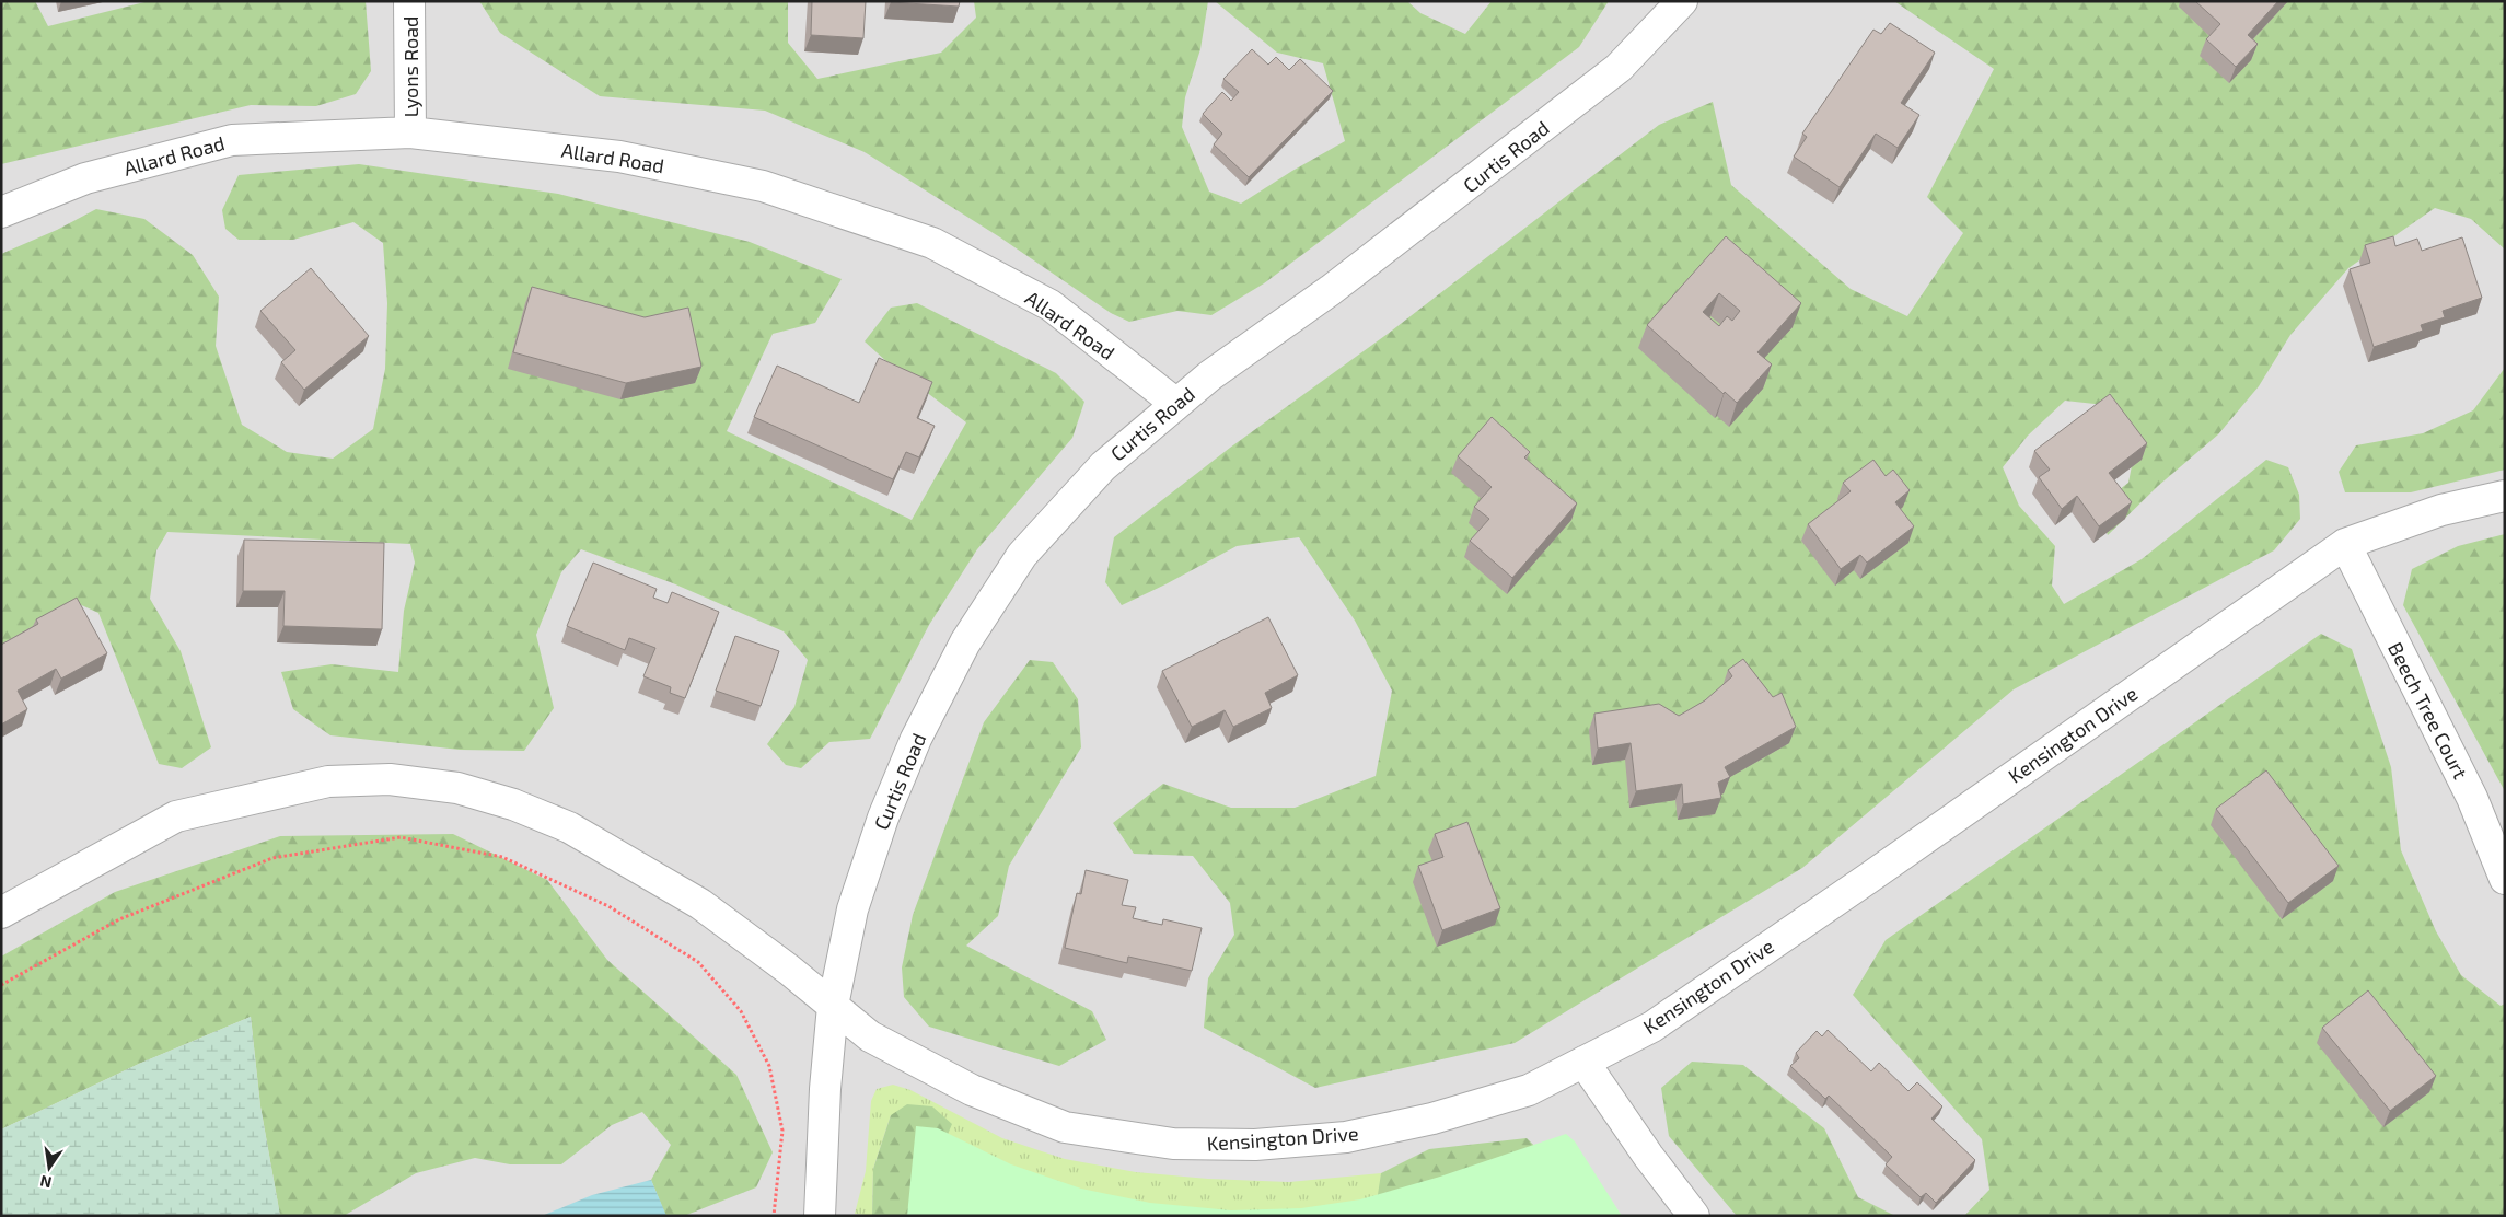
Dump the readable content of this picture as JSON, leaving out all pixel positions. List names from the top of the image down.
{
  "streets": {
    "street": [
      "Lyons Road",
      "Allard Road",
      "Curtis Road",
      "Beech Tree Court",
      "Kensington Drive"
    ]
  },
  "crossings": [
    ["Lyons Road", "Allard Road"],
    ["Allard Road", "Curtis Road"],
    ["Curtis Road", "Kensington Drive"],
    ["Beech Tree Court", "Kensington Drive"]
  ],
  "north": "bottom"
}
